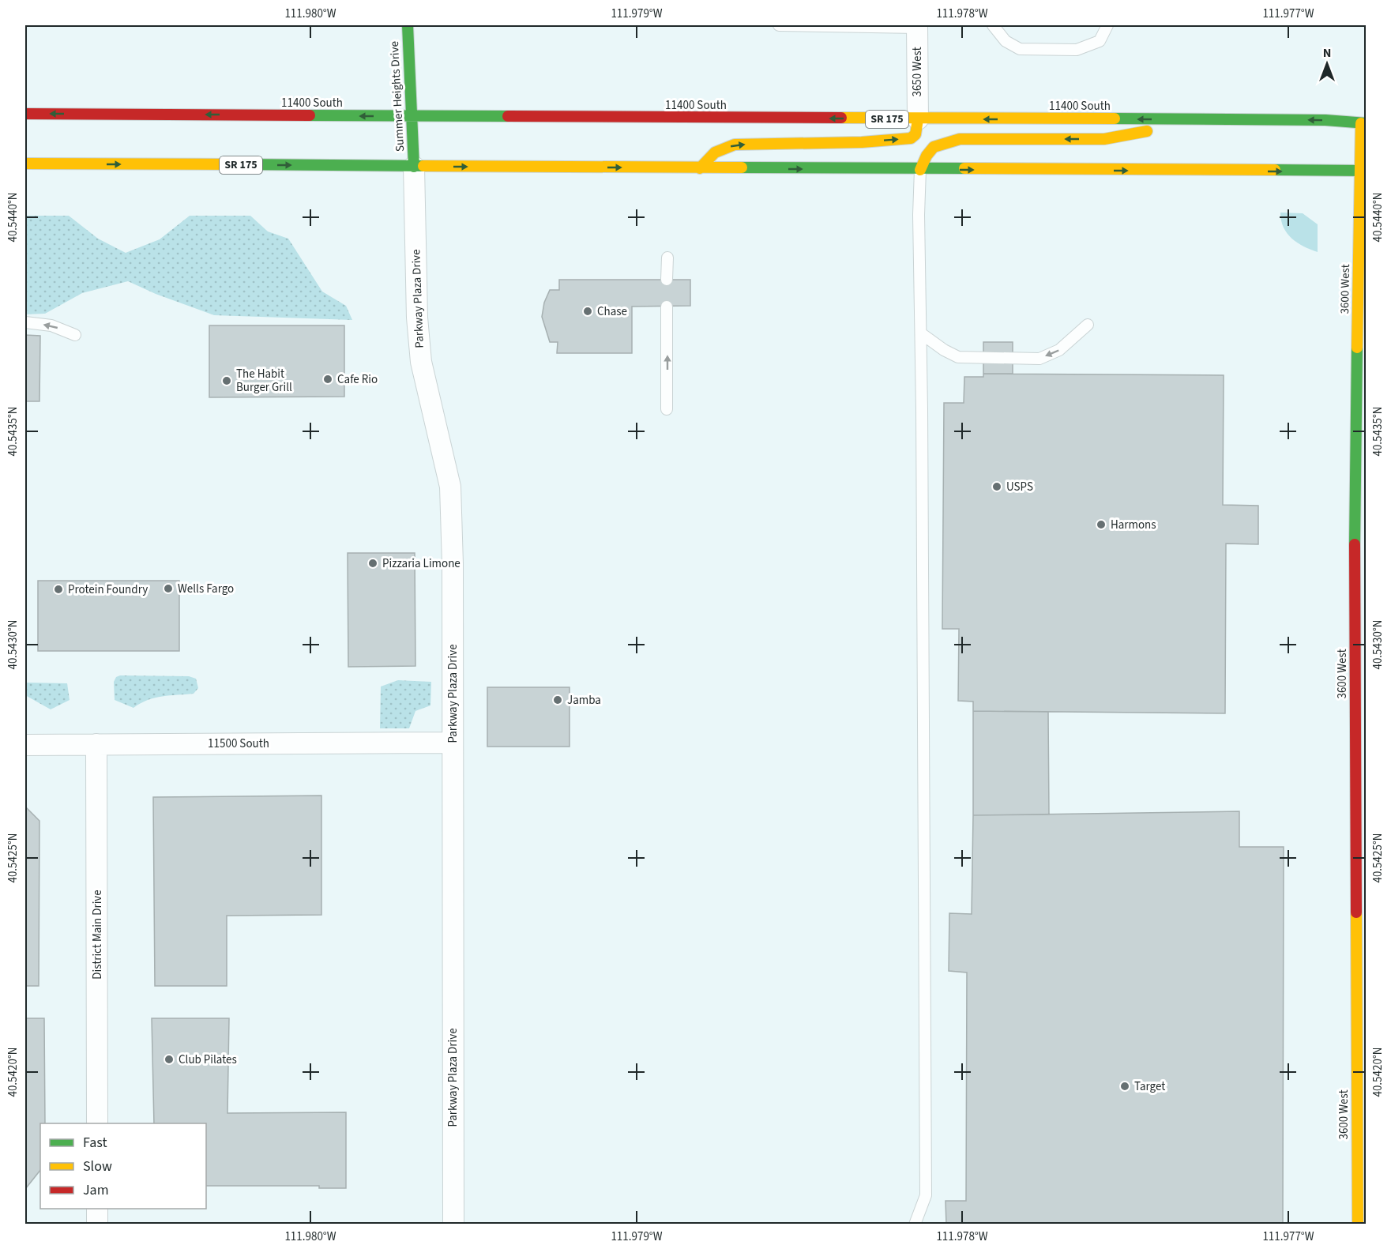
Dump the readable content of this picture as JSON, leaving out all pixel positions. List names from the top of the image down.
{
  "streets": {
    "main road": [
      "Summer Heights Drive",
      "11400 South",
      "SR 175",
      "3600 West"
    ],
    "street": [
      "3650 West",
      "Parkway Plaza Drive",
      "11500 South",
      "District Main Drive"
    ]
  },
  "crossings": [
    ["3650 West", "11400 South"],
    ["Summer Heights Drive", "11400 South"],
    ["Summer Heights Drive", "SR 175"],
    ["Summer Heights Drive", "Parkway Plaza Drive"],
    ["11400 South", "3600 West"],
    ["SR 175", "3600 West"],
    ["SR 175", "Parkway Plaza Drive"],
    ["Parkway Plaza Drive", "11500 South"],
    ["11500 South", "District Main Drive"]
  ],
  "places": [
    "Chase",
    "Cafe Rio",
    "The Habit Burger Grill",
    "USPS",
    "Harmons",
    "Pizzaria Limone",
    "Wells Fargo",
    "Protein Foundry",
    "Jamba",
    "Club Pilates",
    "Target"
  ],
  "legend": ["Fast", "Slow", "Jam"],
  "north": "top",
  "coordinates": [
    "111.980°W",
    "111.979°W",
    "111.978°W",
    "111.977°W",
    "40.5440°N",
    "40.5435°N",
    "40.5430°N",
    "40.5425°N",
    "40.5420°N"
  ]
}
